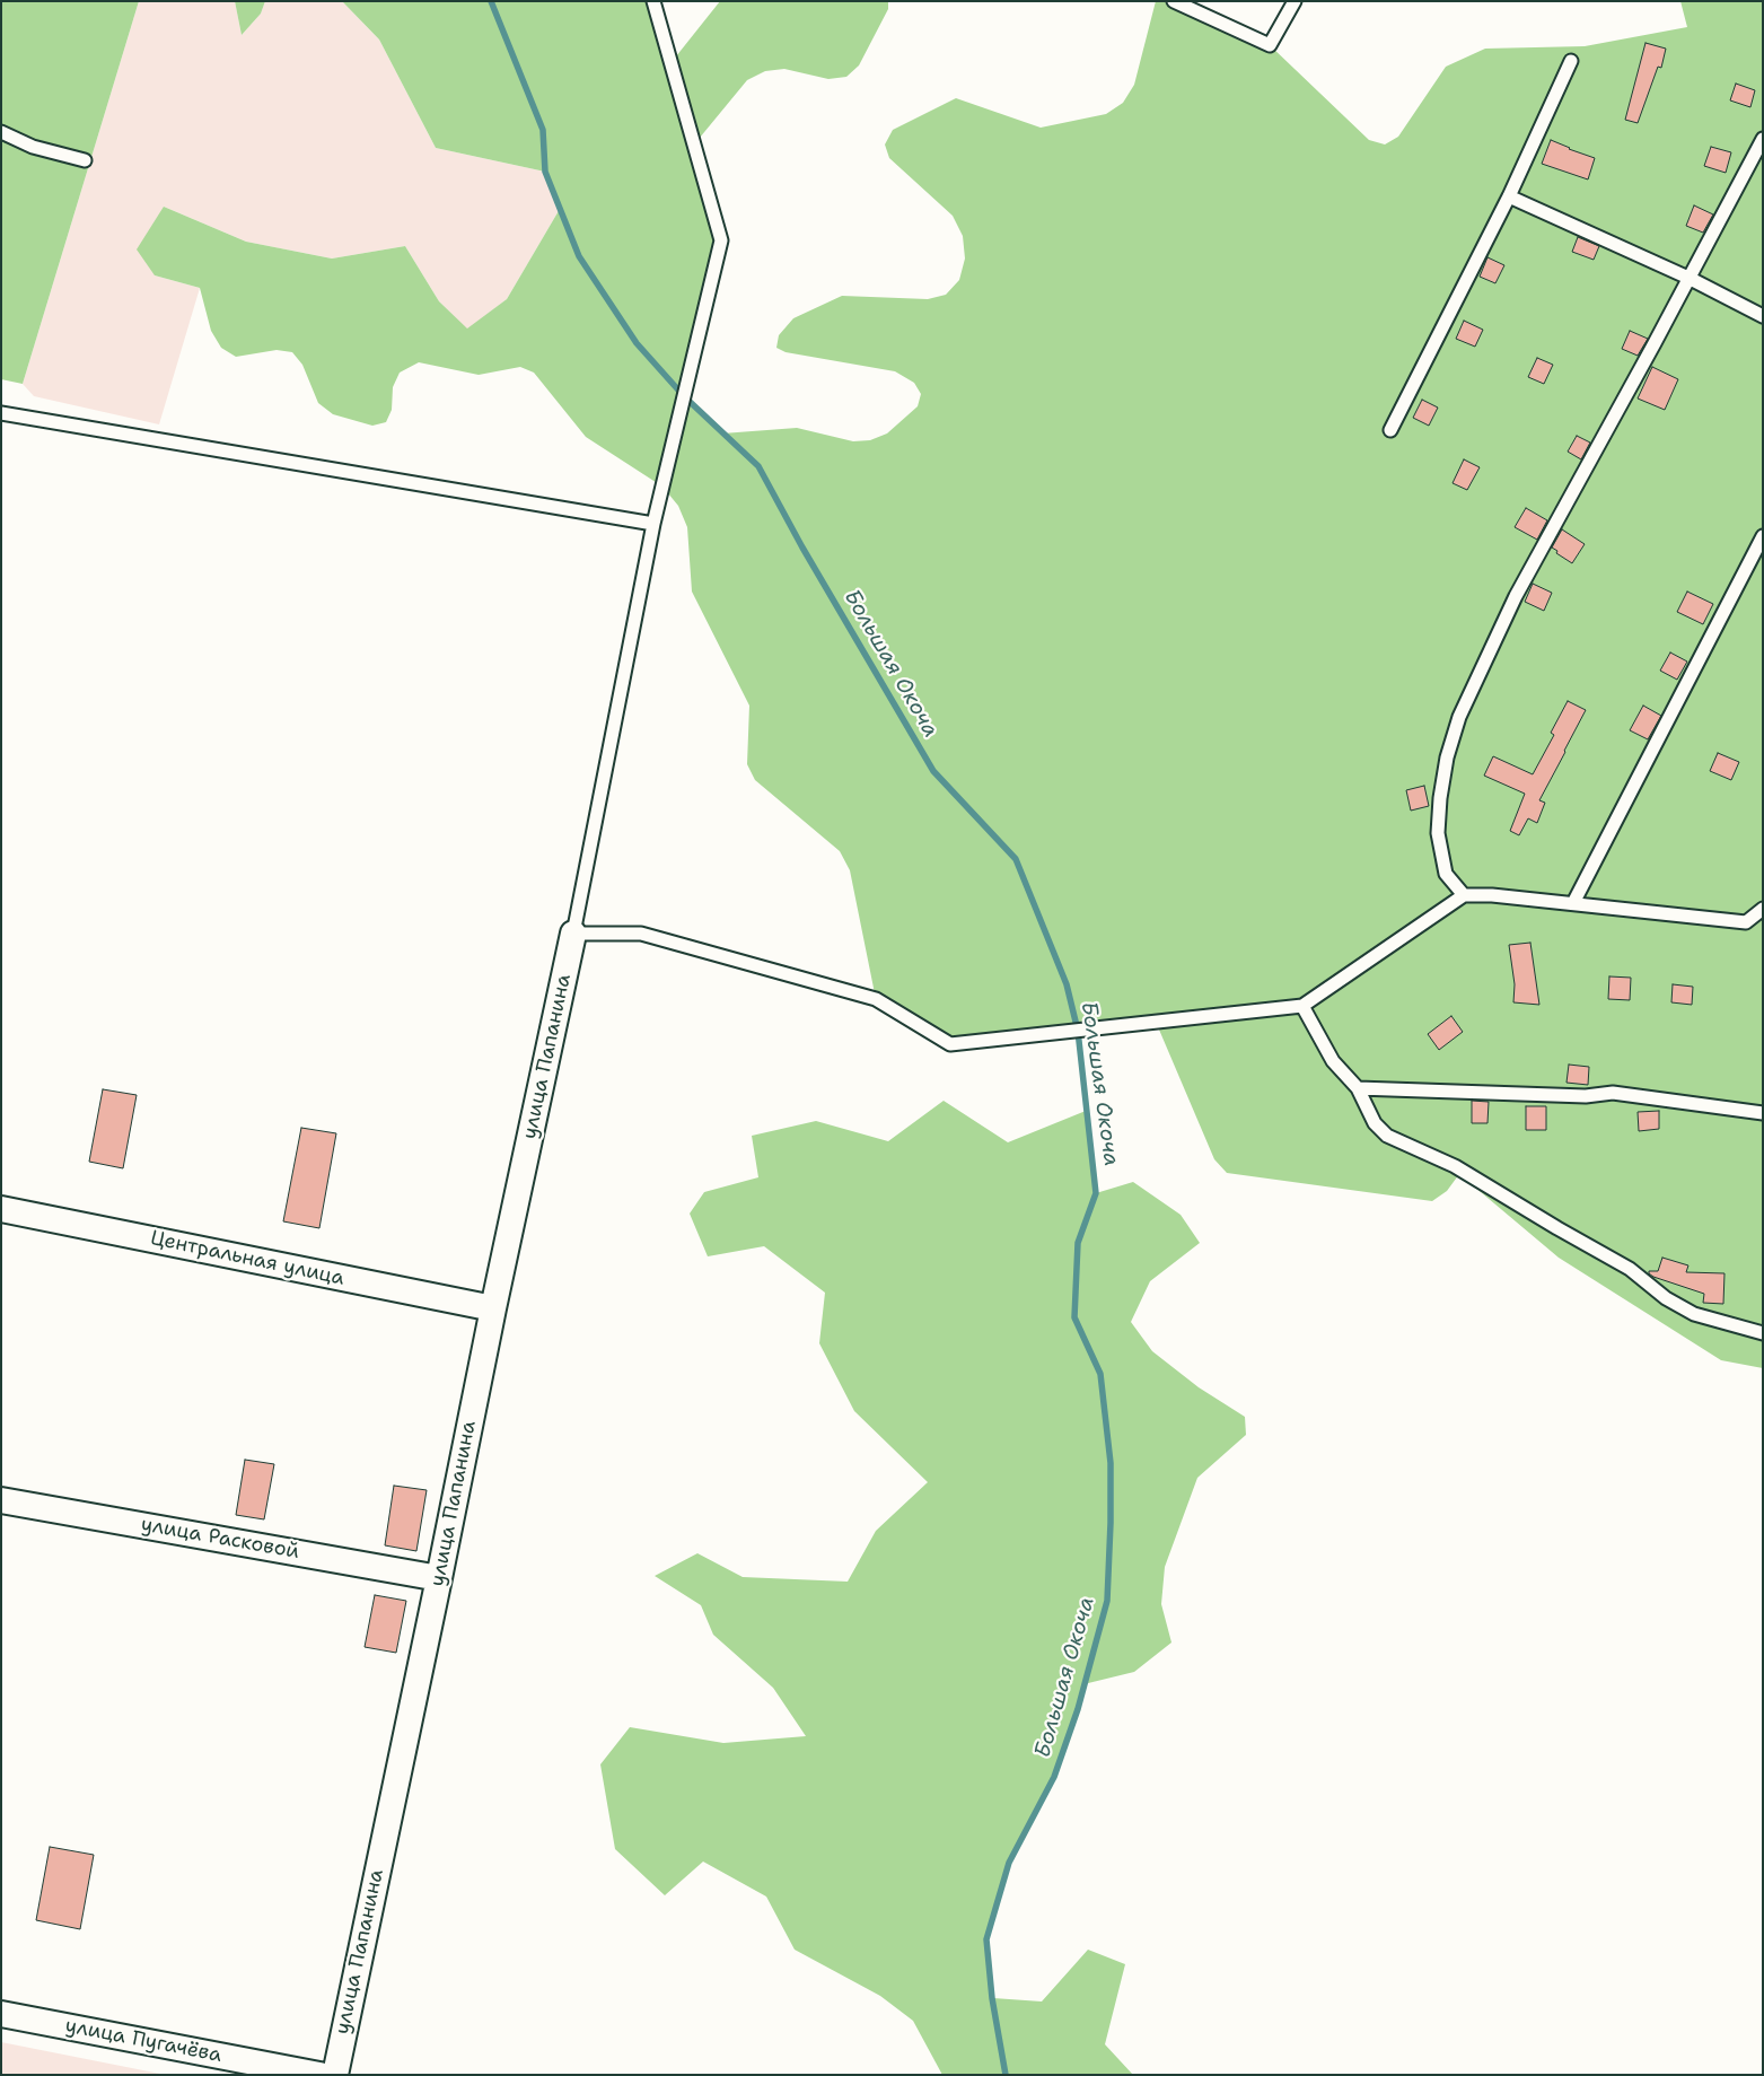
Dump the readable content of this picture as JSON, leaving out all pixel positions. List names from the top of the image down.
{
  "streets": {
    "street": [
      "улица Папанина",
      "Центральная улица",
      "улица Расковой",
      "улица Пугачёва"
    ]
  },
  "crossings": [
    ["улица Папанина", "Центральная улица"],
    ["улица Папанина", "улица Расковой"]
  ],
  "water": ["Большая Окоча"]
}
